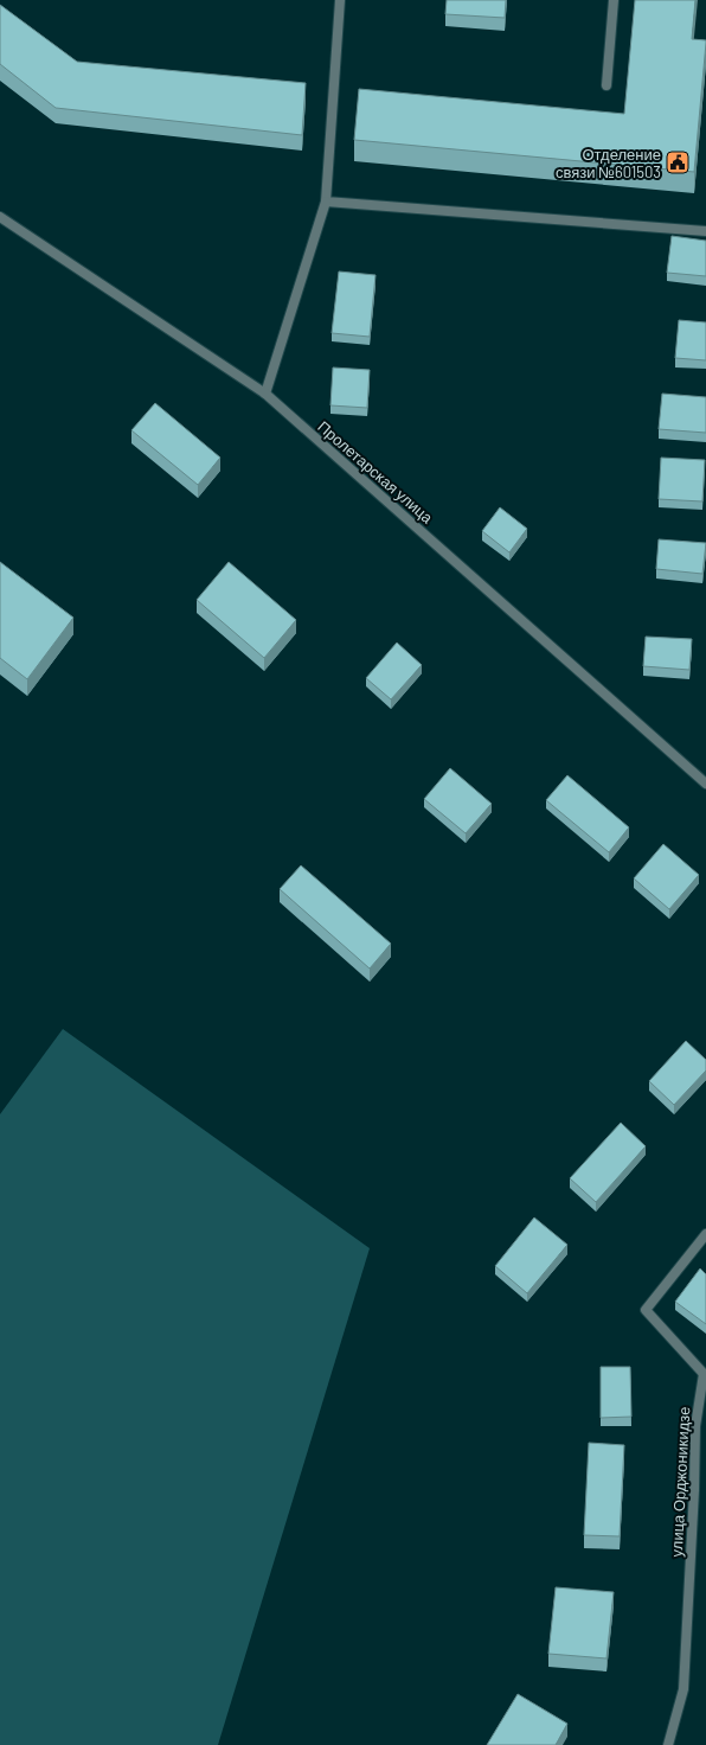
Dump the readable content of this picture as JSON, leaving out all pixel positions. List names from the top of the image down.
{
  "streets": {
    "street": ["Пролетарская улица", "улица Орджоникидзе"]
  },
  "places": {
    "public building": ["Отделение связи №601503"]
  }
}
